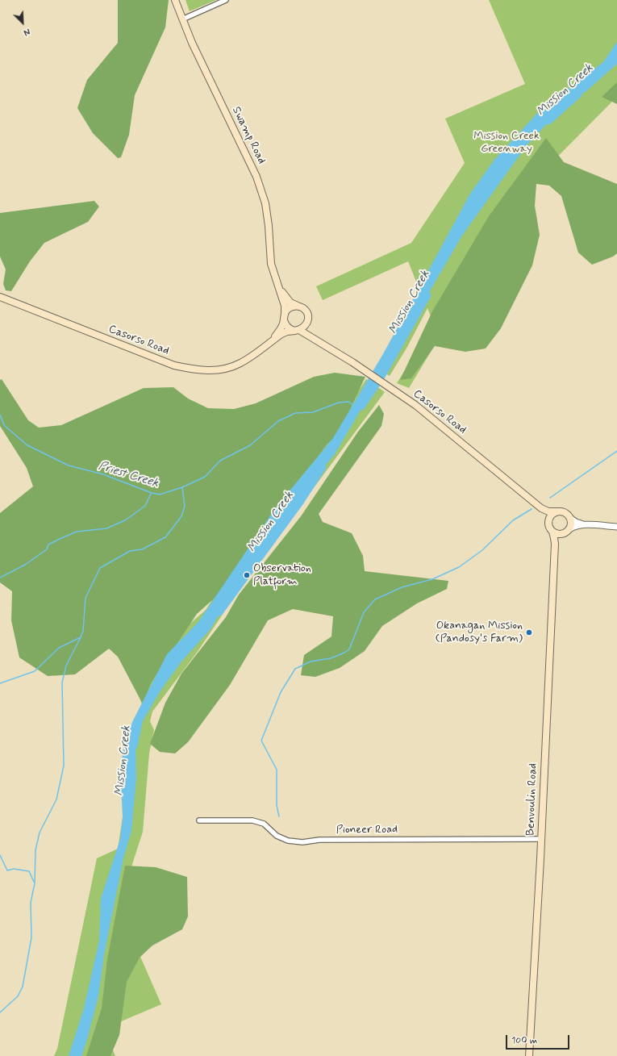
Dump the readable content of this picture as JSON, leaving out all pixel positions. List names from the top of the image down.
{
  "streets": {
    "main road": ["Swamp Road", "Casorso Road", "Benvoulin Road"],
    "street": ["Pioneer Road"]
  },
  "crossings": [
    ["Swamp Road", "Casorso Road"],
    ["Casorso Road", "Benvoulin Road"],
    ["Benvoulin Road", "Pioneer Road"]
  ],
  "water": ["Mission Creek", "Priest Creek"],
  "parks": ["Mission Creek Greenway"],
  "places": ["Observation Platform", "Okanagan Mission (Pandosy's Farm)"],
  "scale_bar": "100 m",
  "north": "bottom right"
}
